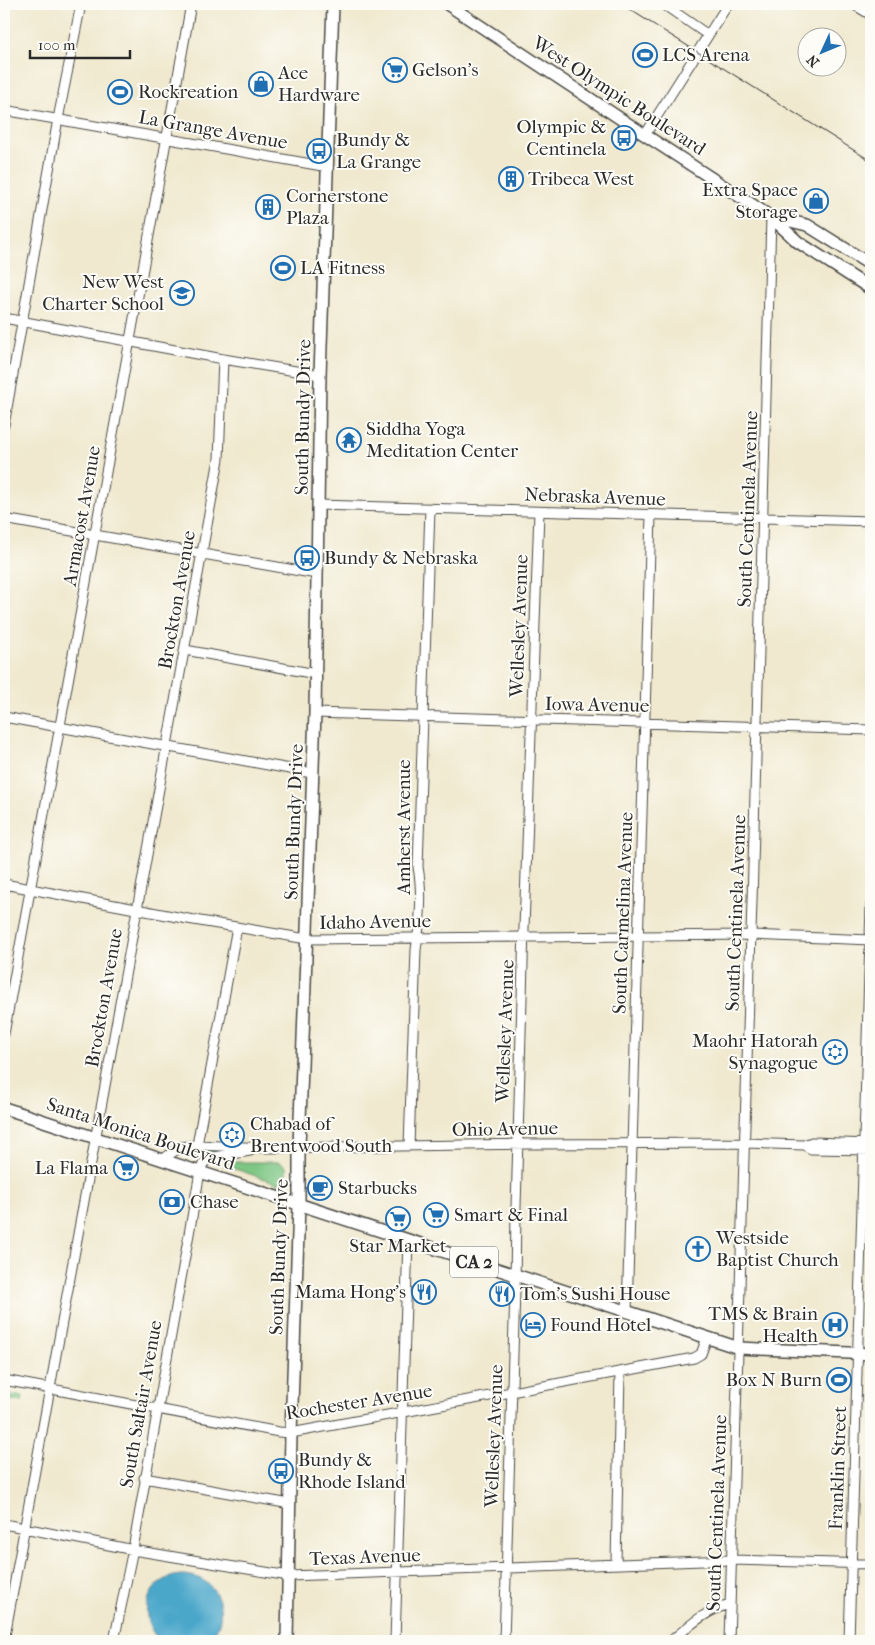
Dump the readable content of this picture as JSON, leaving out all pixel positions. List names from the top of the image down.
{
  "streets": {
    "main road": [
      "West Olympic Boulevard",
      "South Bundy Drive",
      "Santa Monica Boulevard",
      "CA 2"
    ],
    "street": [
      "La Grange Avenue",
      "Nebraska Avenue",
      "South Centinela Avenue",
      "Armacost Avenue",
      "Brockton Avenue",
      "Wellesley Avenue",
      "Iowa Avenue",
      "Amherst Avenue",
      "South Carmelina Avenue",
      "Idaho Avenue",
      "Ohio Avenue",
      "Rochester Avenue",
      "South Saltair Avenue",
      "Franklin Street",
      "Texas Avenue"
    ]
  },
  "crossings": [
    ["West Olympic Boulevard", "South Centinela Avenue"],
    ["La Grange Avenue", "South Bundy Drive"],
    ["La Grange Avenue", "Armacost Avenue"],
    ["South Bundy Drive", "Nebraska Avenue"],
    ["South Bundy Drive", "Iowa Avenue"],
    ["South Bundy Drive", "Idaho Avenue"],
    ["South Bundy Drive", "Ohio Avenue"],
    ["South Bundy Drive", "Santa Monica Boulevard"],
    ["South Bundy Drive", "Rochester Avenue"],
    ["South Bundy Drive", "Texas Avenue"],
    ["Nebraska Avenue", "South Centinela Avenue"],
    ["Nebraska Avenue", "Wellesley Avenue"],
    ["Nebraska Avenue", "Amherst Avenue"],
    ["Nebraska Avenue", "South Carmelina Avenue"],
    ["South Centinela Avenue", "Iowa Avenue"],
    ["South Centinela Avenue", "Idaho Avenue"],
    ["South Centinela Avenue", "Ohio Avenue"],
    ["South Centinela Avenue", "Santa Monica Boulevard"],
    ["South Centinela Avenue", "Texas Avenue"],
    ["Armacost Avenue", "Idaho Avenue"],
    ["Brockton Avenue", "Idaho Avenue"],
    ["Brockton Avenue", "Santa Monica Boulevard"],
    ["Brockton Avenue", "Rochester Avenue"],
    ["Brockton Avenue", "Texas Avenue"],
    ["Wellesley Avenue", "Iowa Avenue"],
    ["Wellesley Avenue", "Idaho Avenue"],
    ["Wellesley Avenue", "Ohio Avenue"],
    ["Wellesley Avenue", "Santa Monica Boulevard"],
    ["Wellesley Avenue", "Rochester Avenue"],
    ["Wellesley Avenue", "Texas Avenue"],
    ["Iowa Avenue", "Amherst Avenue"],
    ["Iowa Avenue", "South Carmelina Avenue"],
    ["Amherst Avenue", "Idaho Avenue"],
    ["Amherst Avenue", "Ohio Avenue"],
    ["South Carmelina Avenue", "Idaho Avenue"],
    ["South Carmelina Avenue", "Ohio Avenue"],
    ["South Carmelina Avenue", "Santa Monica Boulevard"],
    ["Idaho Avenue", "Franklin Street"],
    ["Ohio Avenue", "Santa Monica Boulevard"],
    ["Ohio Avenue", "South Saltair Avenue"],
    ["Ohio Avenue", "Franklin Street"],
    ["Santa Monica Boulevard", "Rochester Avenue"],
    ["Santa Monica Boulevard", "South Saltair Avenue"],
    ["Santa Monica Boulevard", "Franklin Street"],
    ["Rochester Avenue", "South Saltair Avenue"],
    ["South Saltair Avenue", "Texas Avenue"],
    ["Franklin Street", "Texas Avenue"]
  ],
  "places": {
    "sports": [
      "LCS Arena",
      "Rockreation",
      "LA Fitness",
      "Box N Burn"
    ],
    "supermarket": [
      "Gelson's",
      "La Flama",
      "Smart & Final",
      "Star Market"
    ],
    "shop": ["Ace Hardware", "Extra Space Storage"],
    "bus stop": [
      "Olympic & Centinela",
      "Bundy & La Grange",
      "Bundy & Nebraska",
      "Bundy & Rhode Island"
    ],
    "building": ["Tribeca West", "Cornerstone Plaza"],
    "school or university": ["New West Charter School"],
    "temple": ["Siddha Yoga Meditation Center"],
    "synagogue": ["Maohr Hatorah Synagogue", "Chabad of Brentwood South"],
    "cafe": ["Starbucks"],
    "bank": ["Chase"],
    "church": ["Westside Baptist Church"],
    "restaurant": ["Mama Hong's", "Tom's Sushi House"],
    "hotel": ["Found Hotel"],
    "hospital": ["TMS & Brain Health"]
  },
  "scale_bar": "100 m",
  "north": "bottom left"
}
